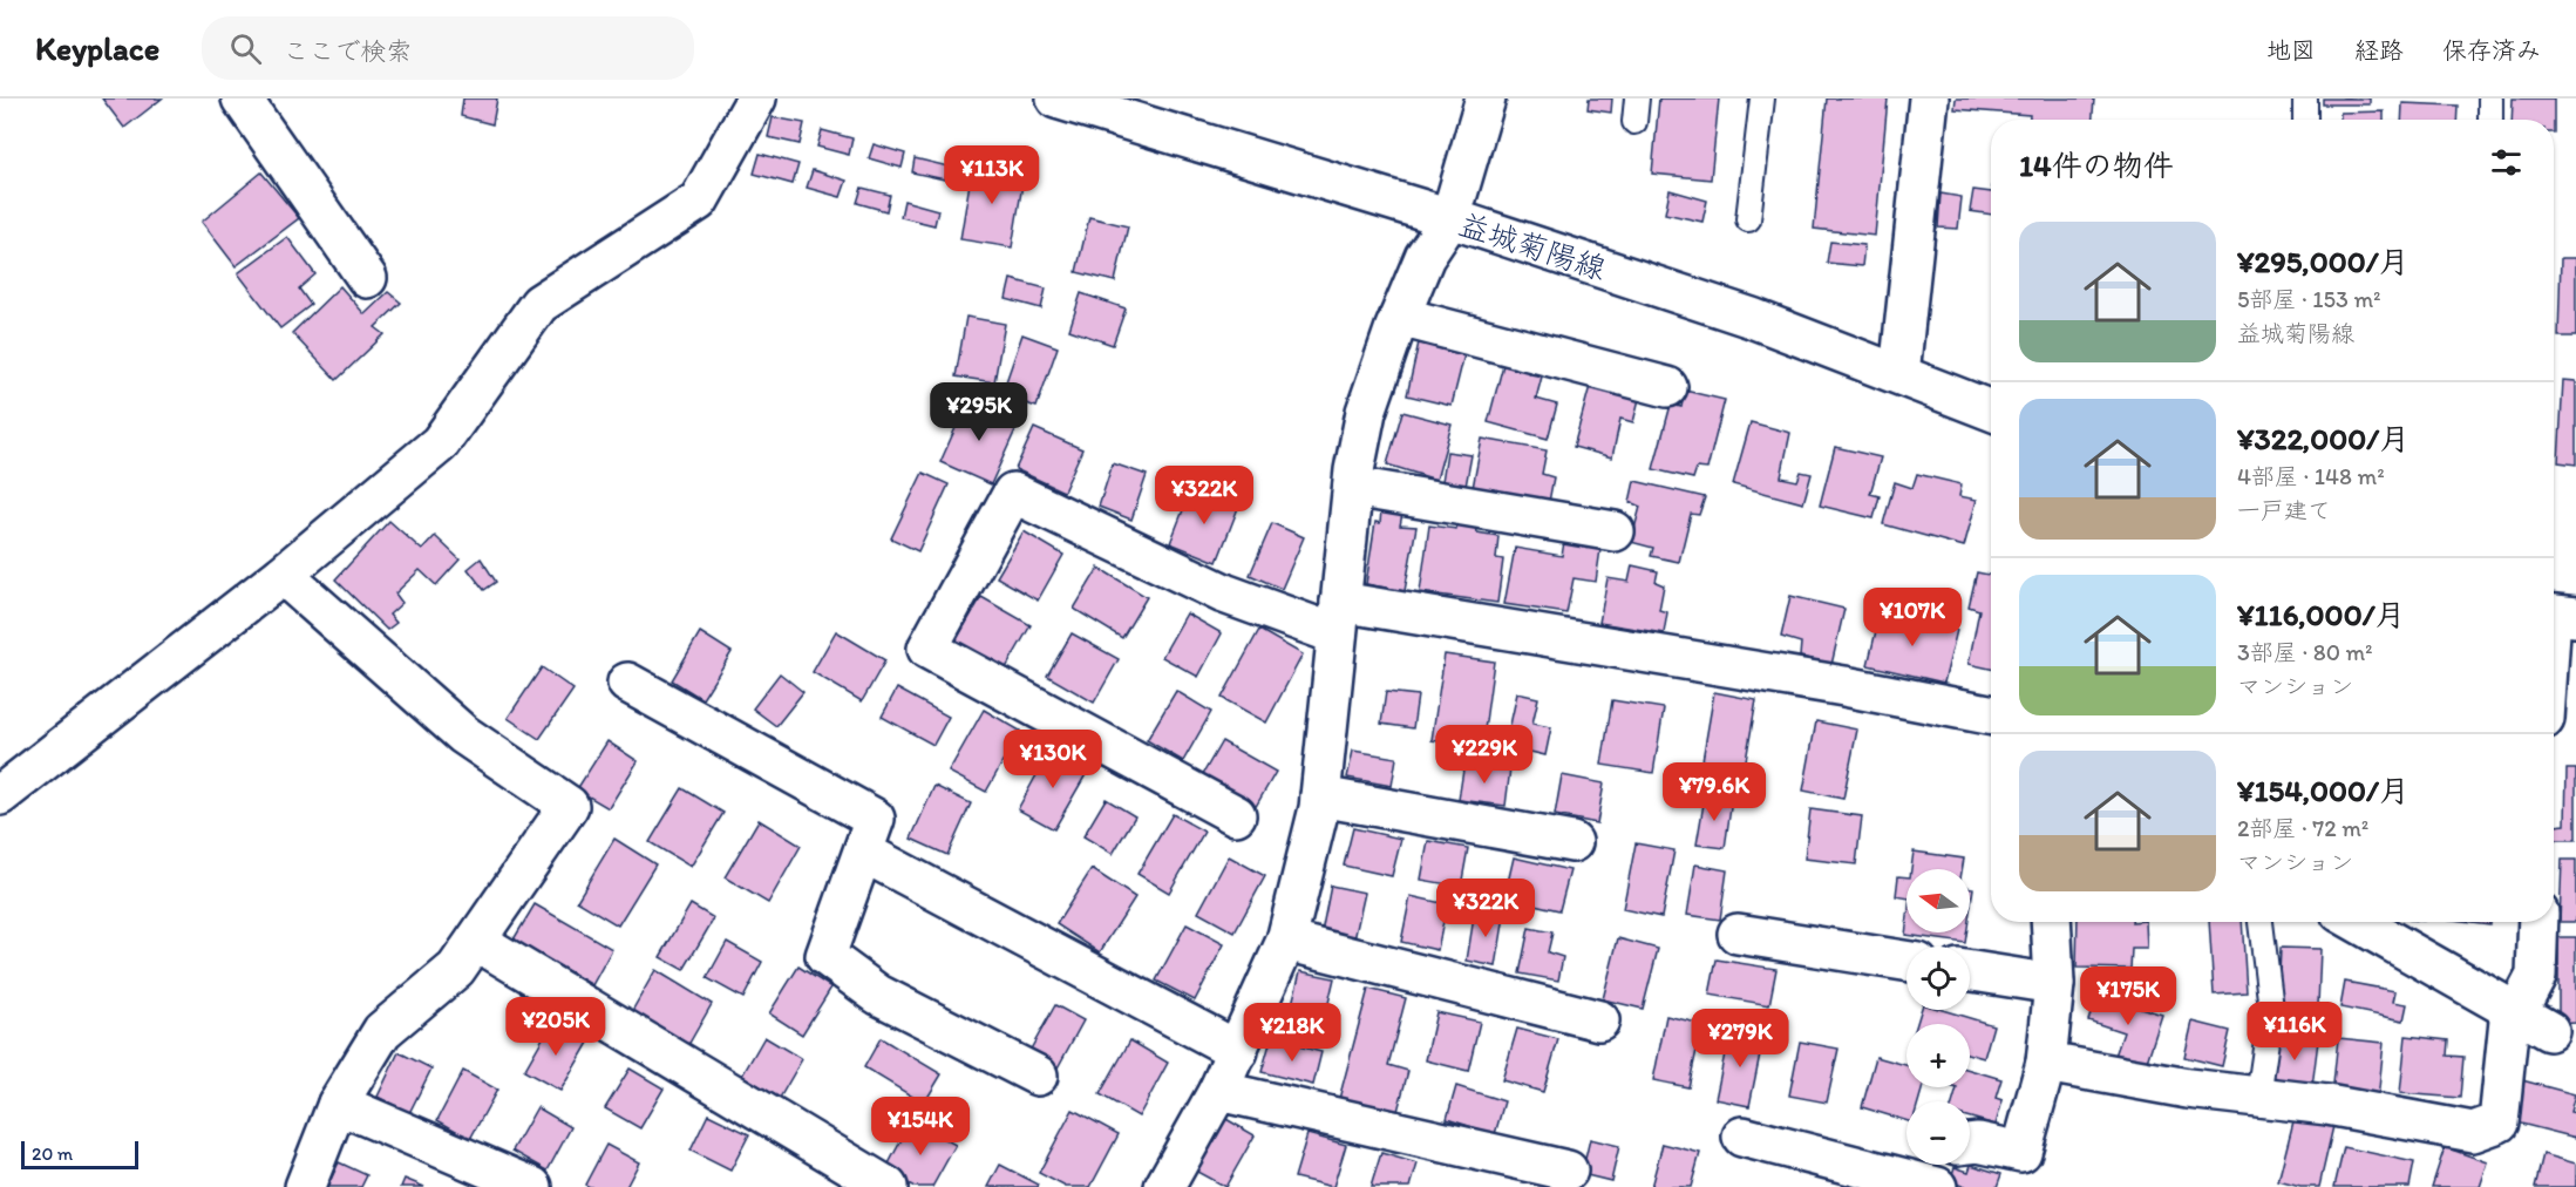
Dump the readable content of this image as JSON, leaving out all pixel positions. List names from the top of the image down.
{
  "streets": {
    "street": ["益城菊陽線"]
  },
  "scale_bar": "20 m",
  "north": "left",
  "page": {
    "header": "Keyplace",
    "search": "ここで検索",
    "nav": ["地図", "経路", "保存済み"],
    "heading": "14件の物件",
    "price": [
      "¥113K",
      "¥295K",
      "¥322K",
      "¥107K",
      "¥229K",
      "¥130K",
      "¥79.6K",
      "¥322K",
      "¥175K",
      "¥205K",
      "¥116K",
      "¥218K",
      "¥279K",
      "¥154K"
    ],
    "list": [
      {
        "name": "¥295,000/月",
        "note": "5部屋 · 153 m² · 益城菊陽線"
      },
      {
        "name": "¥322,000/月",
        "note": "4部屋 · 148 m² · 一戸建て"
      },
      {
        "name": "¥116,000/月",
        "note": "3部屋 · 80 m² · マンション"
      },
      {
        "name": "¥154,000/月",
        "note": "2部屋 · 72 m² · マンション"
      }
    ],
    "map_buttons": ["+", "−"],
    "scale": "20 m"
  }
}
